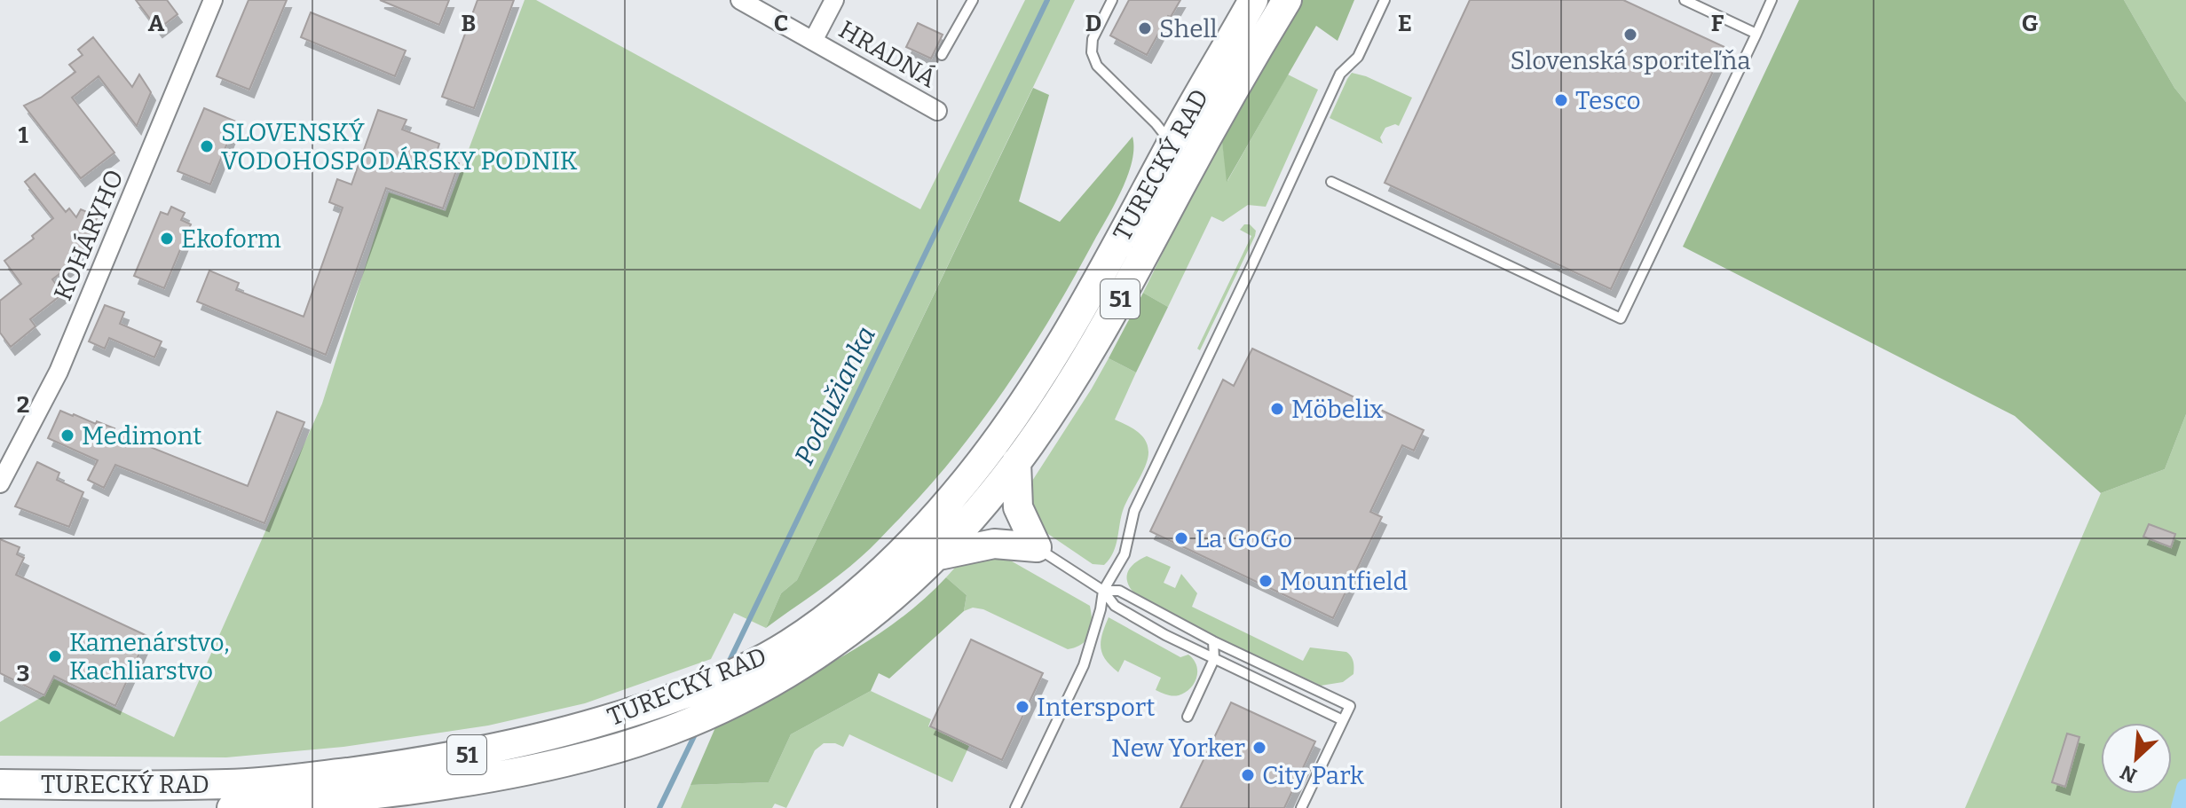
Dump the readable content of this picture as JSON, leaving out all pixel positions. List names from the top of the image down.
{
  "streets": {
    "main road": ["TURECKÝ RAD", "51"],
    "street": ["HRADNÁ", "KOHÁRYHO"]
  },
  "water": ["Podlužianka"],
  "places": [
    "Shell",
    "Slovenská sporiteľňa",
    "Tesco",
    "SLOVENSKÝ VODOHOSPODÁRSKY PODNIK",
    "Ekoform",
    "Möbelix",
    "Medimont",
    "La GoGo",
    "Mountfield",
    "Kamenárstvo, Kachliarstvo",
    "Intersport",
    "New Yorker",
    "City Park"
  ],
  "north": "bottom left",
  "grid": {
    "columns": [
      "A",
      "B",
      "C",
      "D",
      "E",
      "F",
      "G"
    ],
    "rows": ["1", "2", "3"]
  }
}
